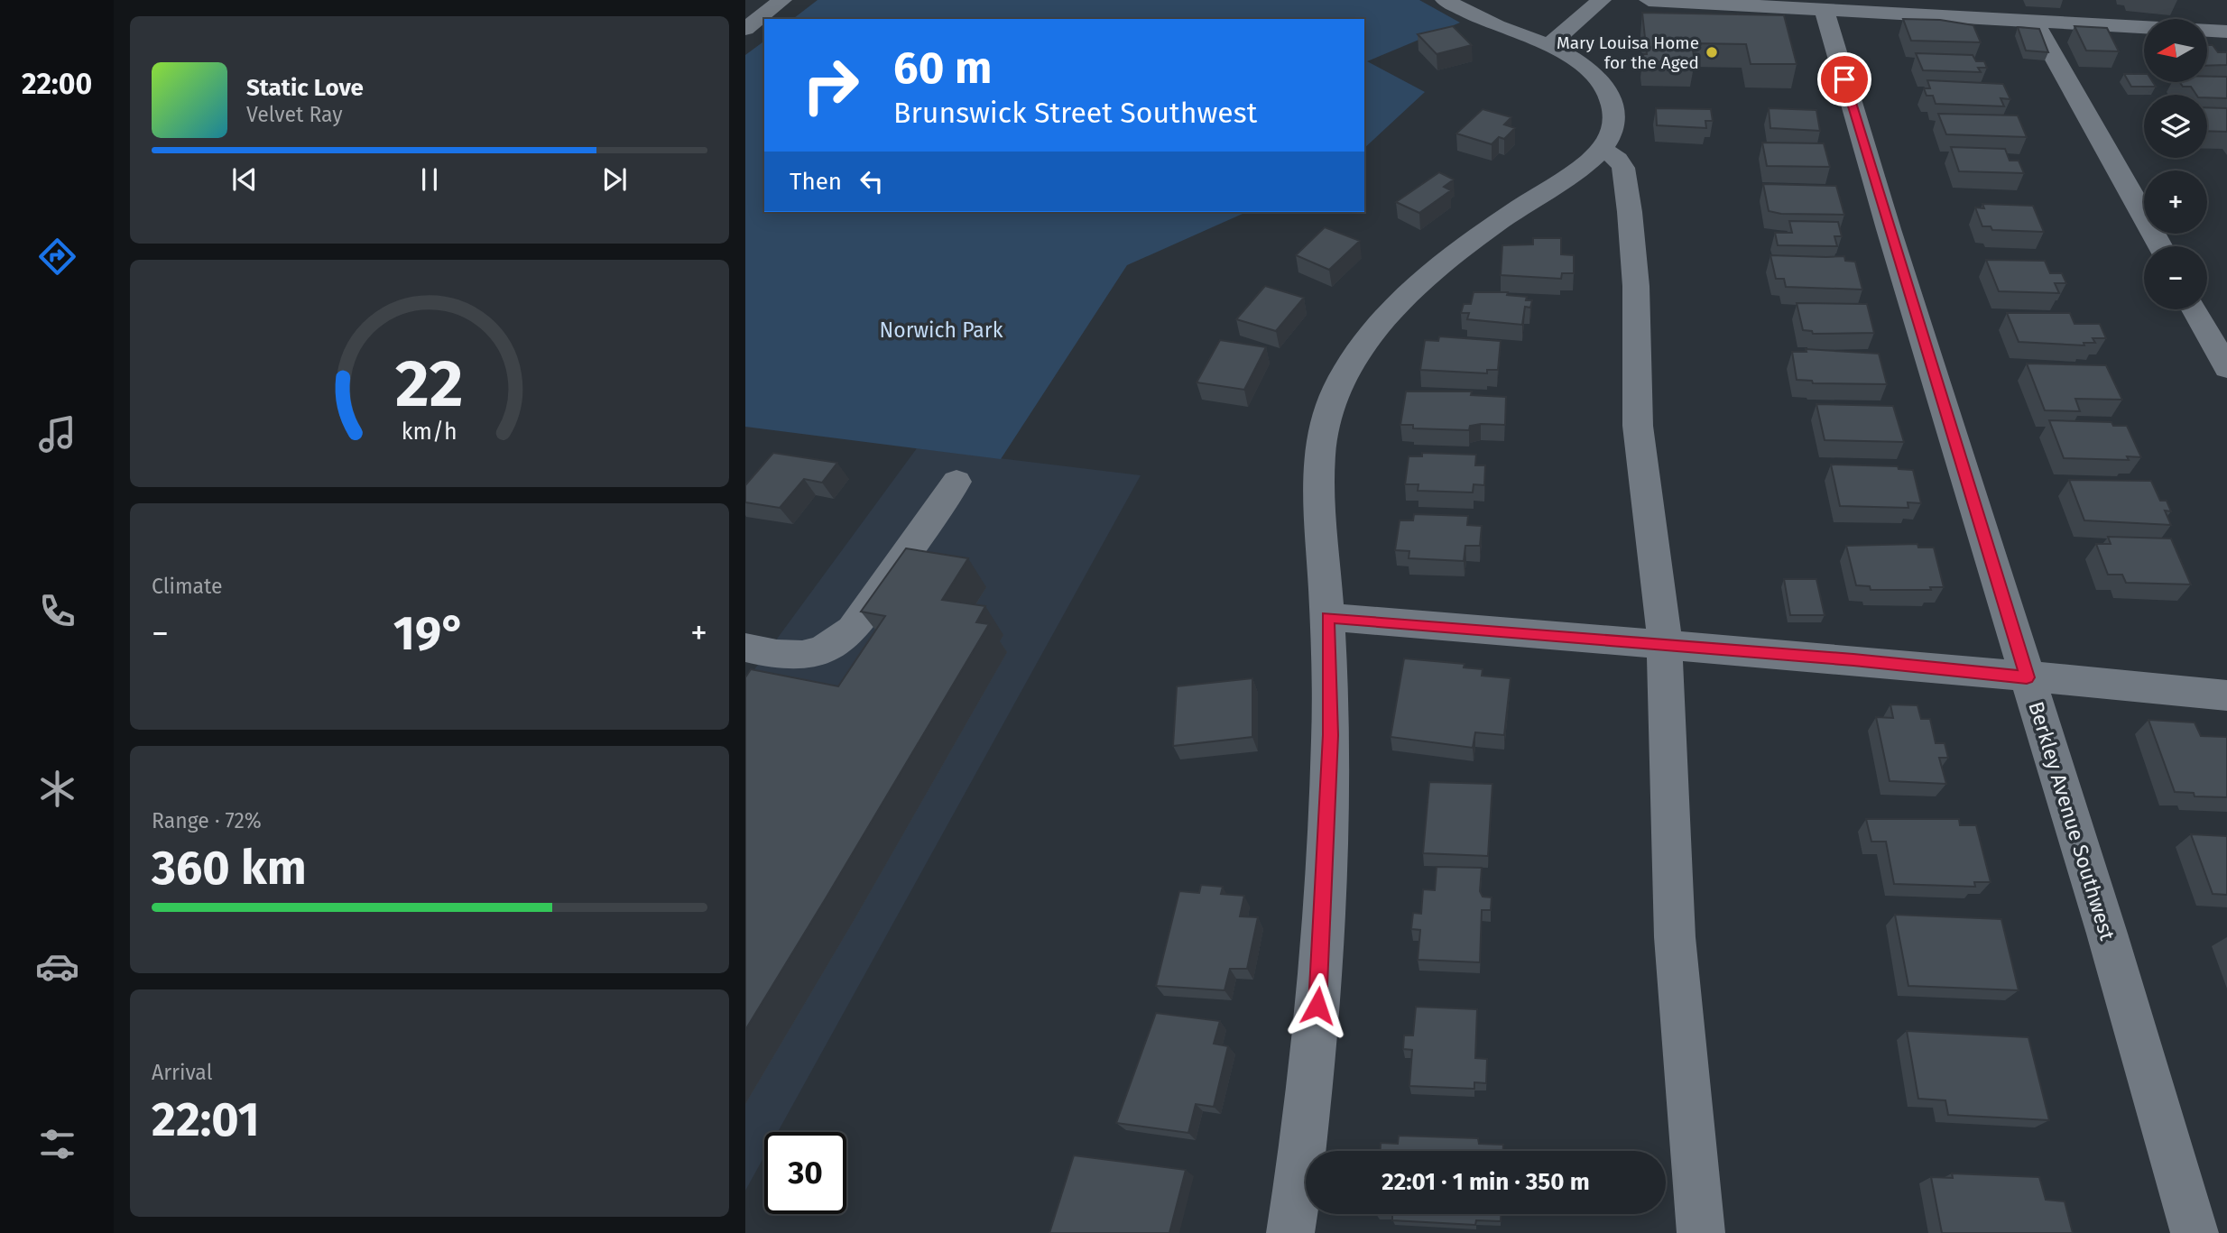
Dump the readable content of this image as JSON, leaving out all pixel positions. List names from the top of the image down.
{
  "streets": {
    "street": ["Berkley Avenue Southwest"]
  },
  "parks": ["Norwich Park"],
  "places": ["Mary Louisa Home for the Aged"],
  "north": "left",
  "page": {
    "tabs": "22:00",
    "map_buttons": ["+", "−"],
    "turn": ["60 m", "Brunswick Street Southwest"],
    "song": ["Static Love", "Velvet Ray"],
    "then": "Then",
    "tile": [
      "Climate",
      ["Range · 72%", "360 km"],
      ["Arrival", "22:01"]
    ],
    "heat": ["−", "19°", "+"],
    "limit": "30",
    "trip": "22:01 · 1 min · 350 m",
    "gauge": ["22", "km/h"]
  }
}
